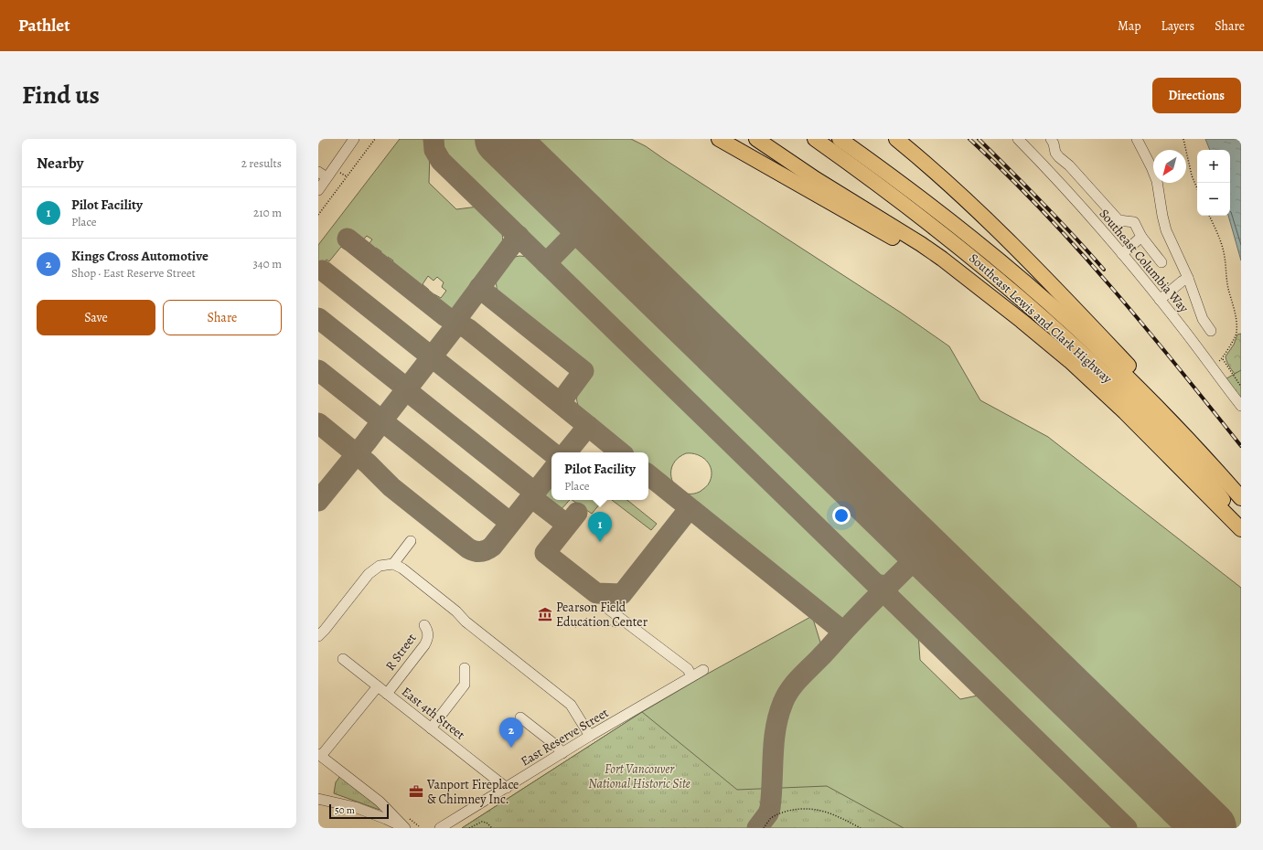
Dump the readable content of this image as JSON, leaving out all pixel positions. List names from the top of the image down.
{
  "streets": {
    "highway": ["Southeast Lewis and Clark Highway"],
    "street": [
      "Southeast Columbia Way",
      "R Street",
      "East 4th Street",
      "East Reserve Street"
    ]
  },
  "crossings": [
    ["R Street", "East 4th Street"],
    ["East 4th Street", "East Reserve Street"]
  ],
  "parks": ["Fort Vancouver National Historic Site"],
  "places": {
    "museum": ["Pearson Field Education Center"],
    "office": ["Vanport Fireplace & Chimney Inc."]
  },
  "scale_bar": "50 m",
  "north": "bottom left",
  "page": {
    "header": "Pathlet",
    "nav": ["Map", "Layers", "Share"],
    "title": "Find us",
    "buttons": [
      "Directions",
      ["Save", "Share"]
    ],
    "heading": ["Nearby", "2 results"],
    "map_buttons": ["+", "−"],
    "list": [
      {
        "mark": "1",
        "name": "Pilot Facility",
        "note": "Place",
        "value": "210 m"
      },
      {
        "mark": "2",
        "name": "Kings Cross Automotive",
        "note": "Shop · East Reserve Street",
        "value": "340 m"
      }
    ],
    "popup": ["Pilot Facility", "Place"],
    "pins": ["1", "2"],
    "scale": "50 m"
  }
}
